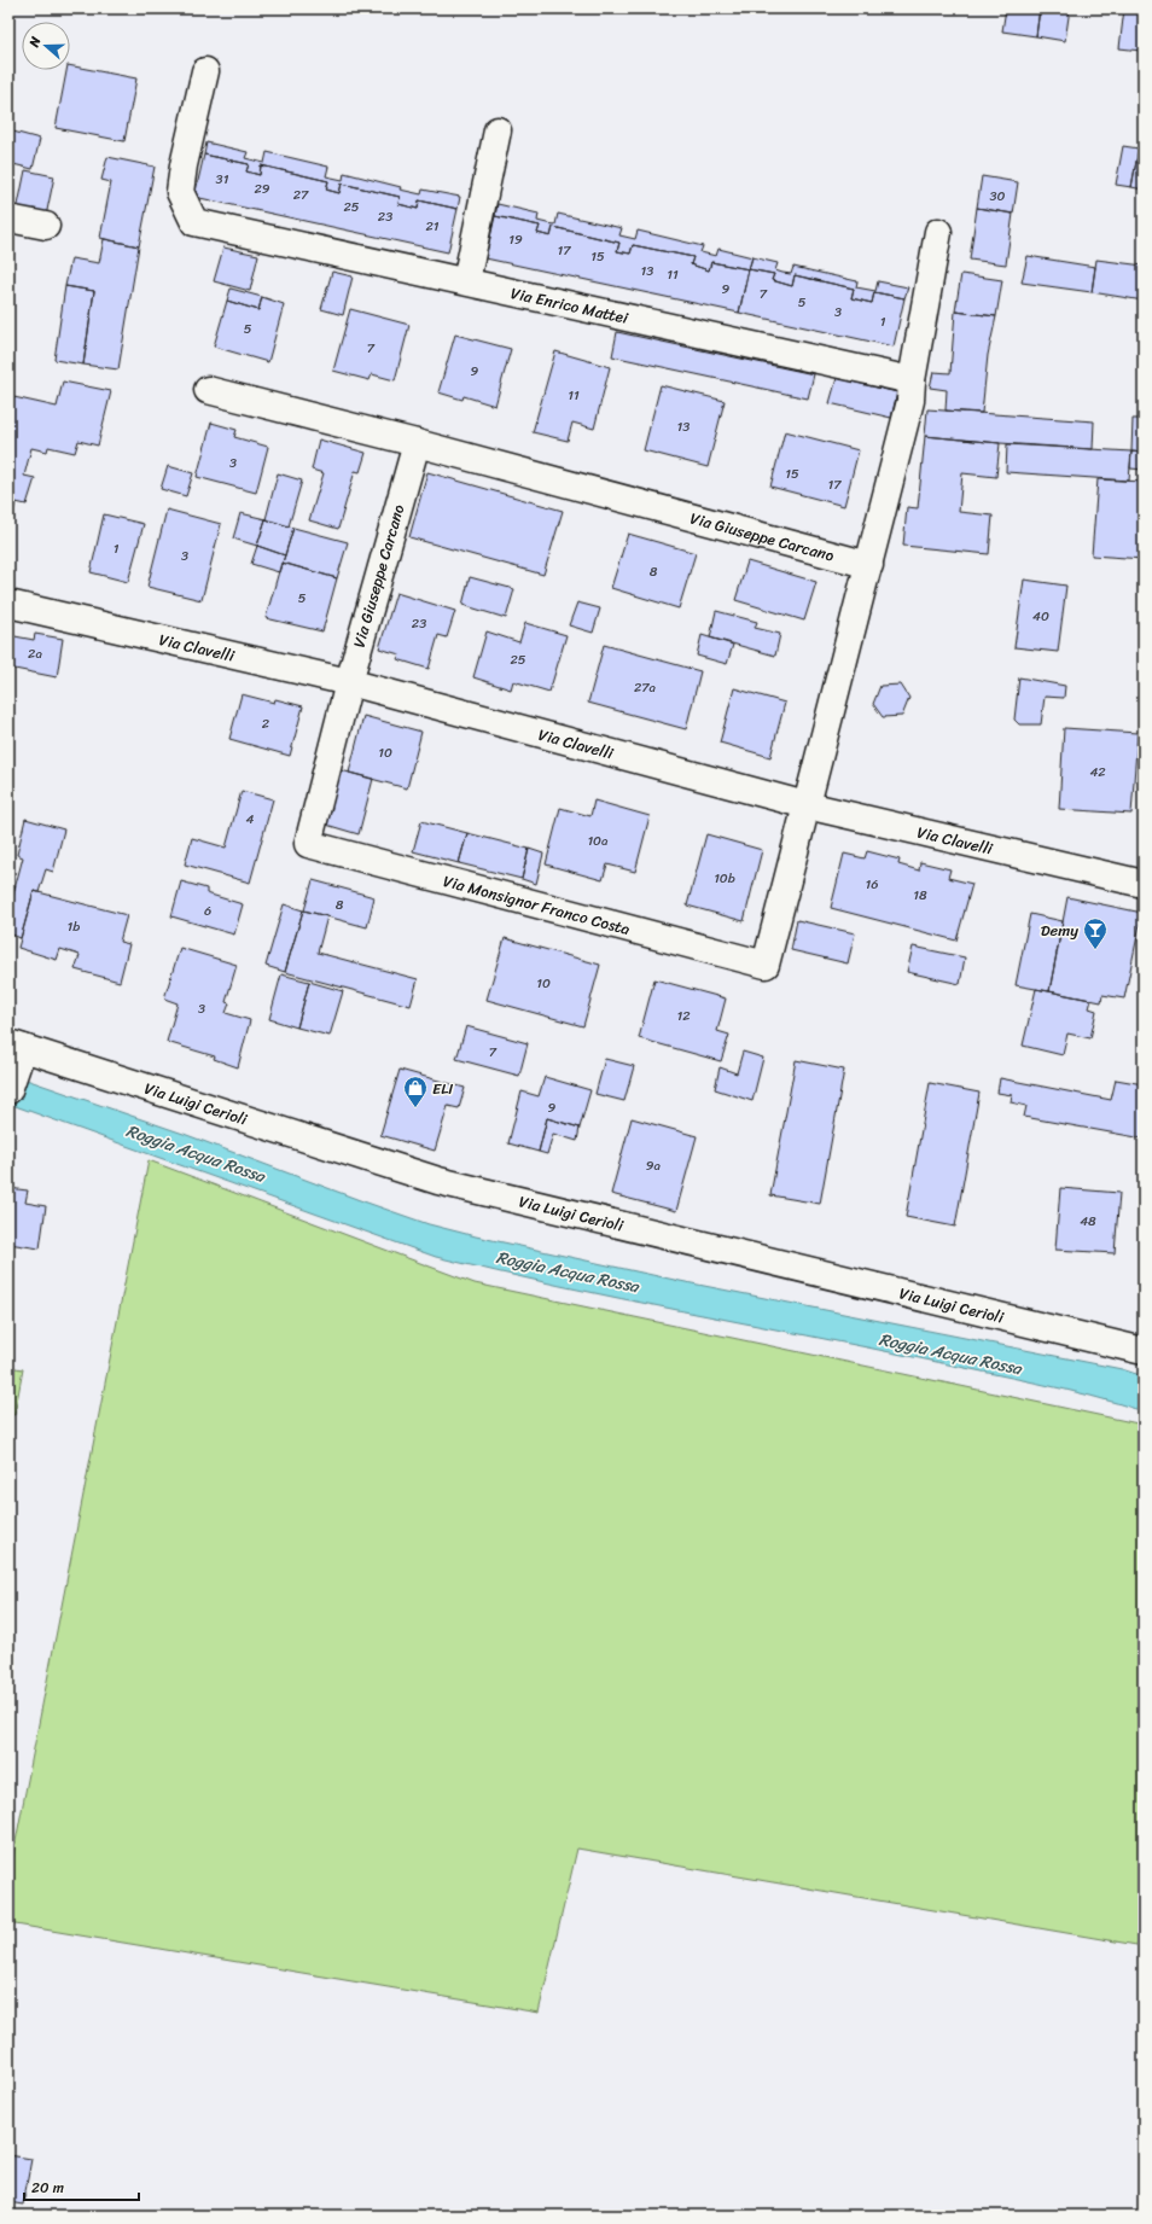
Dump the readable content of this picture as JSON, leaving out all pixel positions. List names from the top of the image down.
{
  "streets": {
    "street": [
      "Via Enrico Mattei",
      "Via Giuseppe Carcano",
      "Via Clavelli",
      "Via Monsignor Franco Costa",
      "Via Luigi Cerioli"
    ]
  },
  "crossings": [
    ["Via Giuseppe Carcano", "Via Clavelli"],
    ["Via Giuseppe Carcano", "Via Monsignor Franco Costa"],
    ["Via Clavelli", "Via Monsignor Franco Costa"]
  ],
  "water": ["Roggia Acqua Rossa"],
  "places": {
    "bar": ["Demy"],
    "shop": ["ELI"]
  },
  "house_numbers": [
    "31",
    "29",
    "27",
    "30",
    "25",
    "23",
    "21",
    "19",
    "17",
    "15",
    "13",
    "11",
    "9",
    "7",
    "5",
    "3",
    "1",
    "5",
    "7",
    "9",
    "11",
    "13",
    "3",
    "15",
    "17",
    "1",
    "3",
    "8",
    "5",
    "40",
    "23",
    "2a",
    "25",
    "27a",
    "2",
    "10",
    "42",
    "4",
    "10a",
    "10b",
    "16",
    "18",
    "8",
    "6",
    "1b",
    "10",
    "3",
    "12",
    "7",
    "9",
    "9a",
    "48"
  ],
  "scale_bar": "20 m",
  "north": "left"
}
